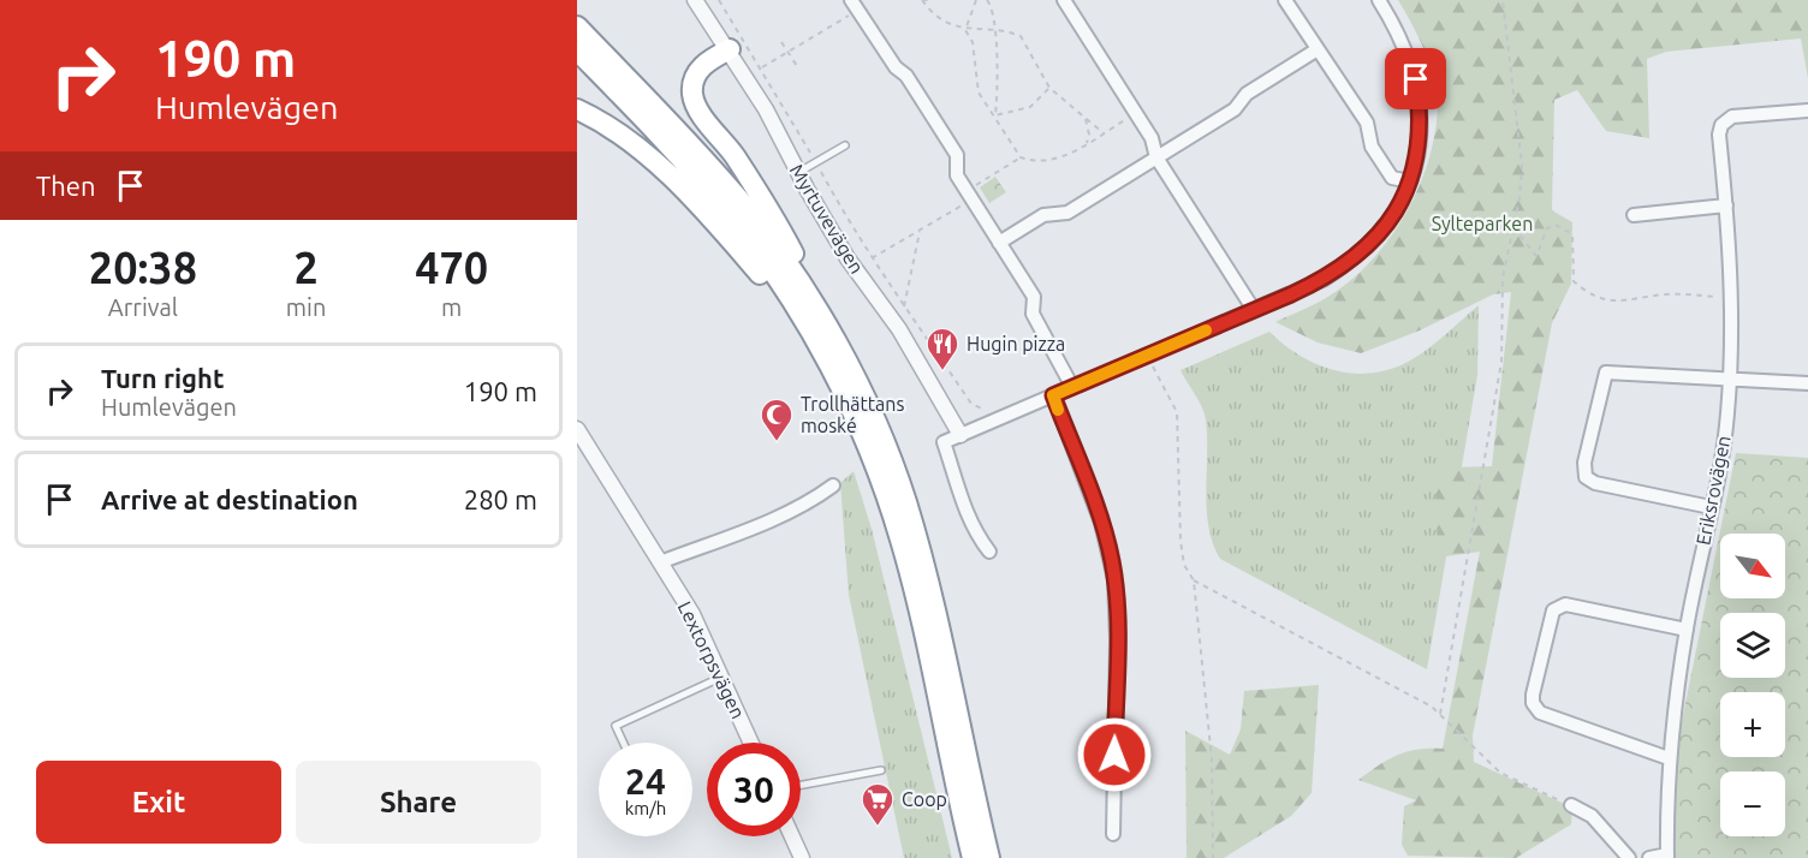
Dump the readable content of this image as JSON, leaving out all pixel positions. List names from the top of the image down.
{
  "streets": {
    "street": ["Myrtuvevägen", "Eriksrovägen", "Lextorpsvägen"]
  },
  "parks": ["Sylteparken"],
  "places": {
    "restaurant": ["Hugin pizza"],
    "mosque": ["Trollhättans moské"],
    "supermarket": ["Coop"]
  },
  "north": "bottom right",
  "page": {
    "turn": ["190 m", "Humlevägen"],
    "then": "Then",
    "eta": [
      "20:38",
      "Arrival",
      "2",
      "min",
      "470",
      "m"
    ],
    "list": [
      {
        "name": "Turn right",
        "note": "Humlevägen",
        "value": "190 m"
      },
      {
        "name": "Arrive at destination",
        "value": "280 m"
      }
    ],
    "map_buttons": ["+", "−"],
    "speed": "24 km/h",
    "limit": "30",
    "buttons": ["Exit", "Share"]
  }
}
